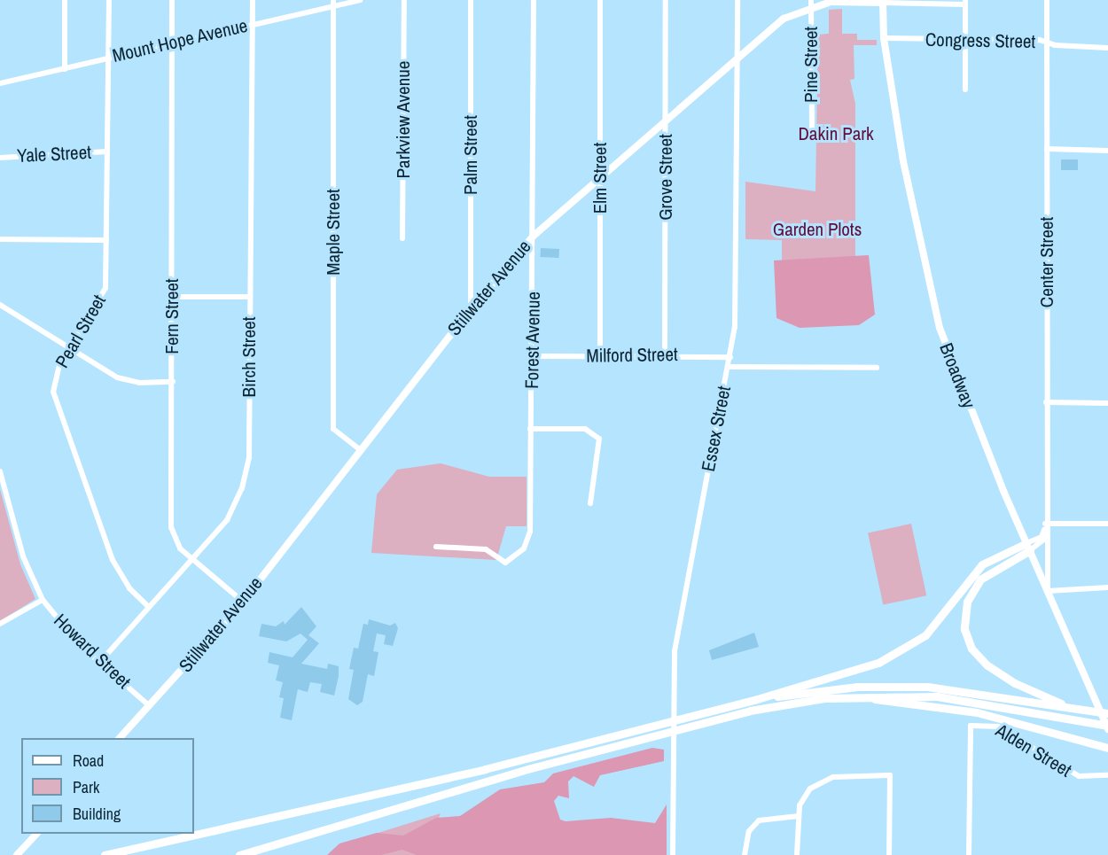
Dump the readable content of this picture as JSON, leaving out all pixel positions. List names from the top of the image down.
{
  "streets": {
    "main road": ["Stillwater Avenue", "Broadway"],
    "street": [
      "Mount Hope Avenue",
      "Congress Street",
      "Pine Street",
      "Parkview Avenue",
      "Yale Street",
      "Palm Street",
      "Grove Street",
      "Elm Street",
      "Maple Street",
      "Center Street",
      "Fern Street",
      "Pearl Street",
      "Forest Avenue",
      "Milford Street",
      "Birch Street",
      "Essex Street",
      "Howard Street",
      "Alden Street"
    ]
  },
  "crossings": [
    ["Mount Hope Avenue", "Maple Street"],
    ["Mount Hope Avenue", "Fern Street"],
    ["Mount Hope Avenue", "Pearl Street"],
    ["Mount Hope Avenue", "Birch Street"],
    ["Congress Street", "Center Street"],
    ["Congress Street", "Broadway"],
    ["Pine Street", "Stillwater Avenue"],
    ["Yale Street", "Pearl Street"],
    ["Palm Street", "Stillwater Avenue"],
    ["Grove Street", "Stillwater Avenue"],
    ["Grove Street", "Milford Street"],
    ["Elm Street", "Stillwater Avenue"],
    ["Elm Street", "Milford Street"],
    ["Maple Street", "Stillwater Avenue"],
    ["Center Street", "Broadway"],
    ["Stillwater Avenue", "Fern Street"],
    ["Stillwater Avenue", "Forest Avenue"],
    ["Stillwater Avenue", "Broadway"],
    ["Stillwater Avenue", "Essex Street"],
    ["Stillwater Avenue", "Howard Street"],
    ["Fern Street", "Birch Street"],
    ["Pearl Street", "Birch Street"],
    ["Forest Avenue", "Milford Street"],
    ["Milford Street", "Essex Street"],
    ["Birch Street", "Howard Street"]
  ],
  "parks": ["Dakin Park", "Garden Plots"],
  "legend": ["Road", "Park", "Building"]
}
